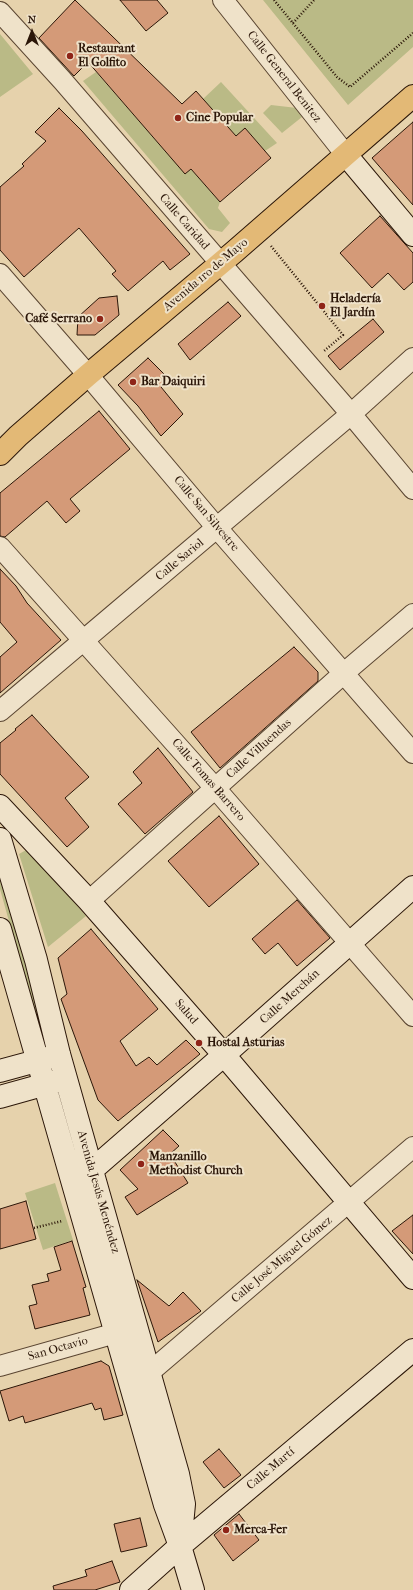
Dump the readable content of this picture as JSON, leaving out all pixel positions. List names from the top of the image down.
{
  "streets": {
    "main road": [
      "Avenida 1ro de Mayo",
      "Calle Merchán",
      "Salud",
      "Avenida Jesús Menéndez",
      "Calle Martí"
    ],
    "street": [
      "Calle General Benitez",
      "Calle Caridad",
      "Calle San Silvestre",
      "Calle Sariol",
      "Calle Villuendas",
      "Calle Tomas Barrero",
      "Calle José Miguel Gómez",
      "San Octavio"
    ]
  },
  "crossings": [
    ["Calle General Benitez", "Avenida 1ro de Mayo"],
    ["Calle Caridad", "Avenida 1ro de Mayo"],
    ["Calle Caridad", "Calle Sariol"],
    ["Avenida 1ro de Mayo", "Calle San Silvestre"],
    ["Calle San Silvestre", "Calle Sariol"],
    ["Calle San Silvestre", "Calle Villuendas"],
    ["Calle Sariol", "Calle Tomas Barrero"],
    ["Calle Villuendas", "Calle Tomas Barrero"],
    ["Calle Villuendas", "Salud"],
    ["Calle Tomas Barrero", "Calle Merchán"],
    ["Calle Merchán", "Salud"],
    ["Calle Merchán", "Avenida Jesús Menéndez"],
    ["Salud", "Calle José Miguel Gómez"],
    ["Avenida Jesús Menéndez", "Calle José Miguel Gómez"],
    ["Avenida Jesús Menéndez", "San Octavio"],
    ["Avenida Jesús Menéndez", "Calle Martí"]
  ],
  "places": [
    "Restaurant El Golfito",
    "Cine Popular",
    "Heladería El Jardín",
    "Café Serrano",
    "Bar Daiquiri",
    "Hostal Asturias",
    "Manzanillo Methodist Church",
    "Merca-Fer"
  ],
  "north": "top"
}
